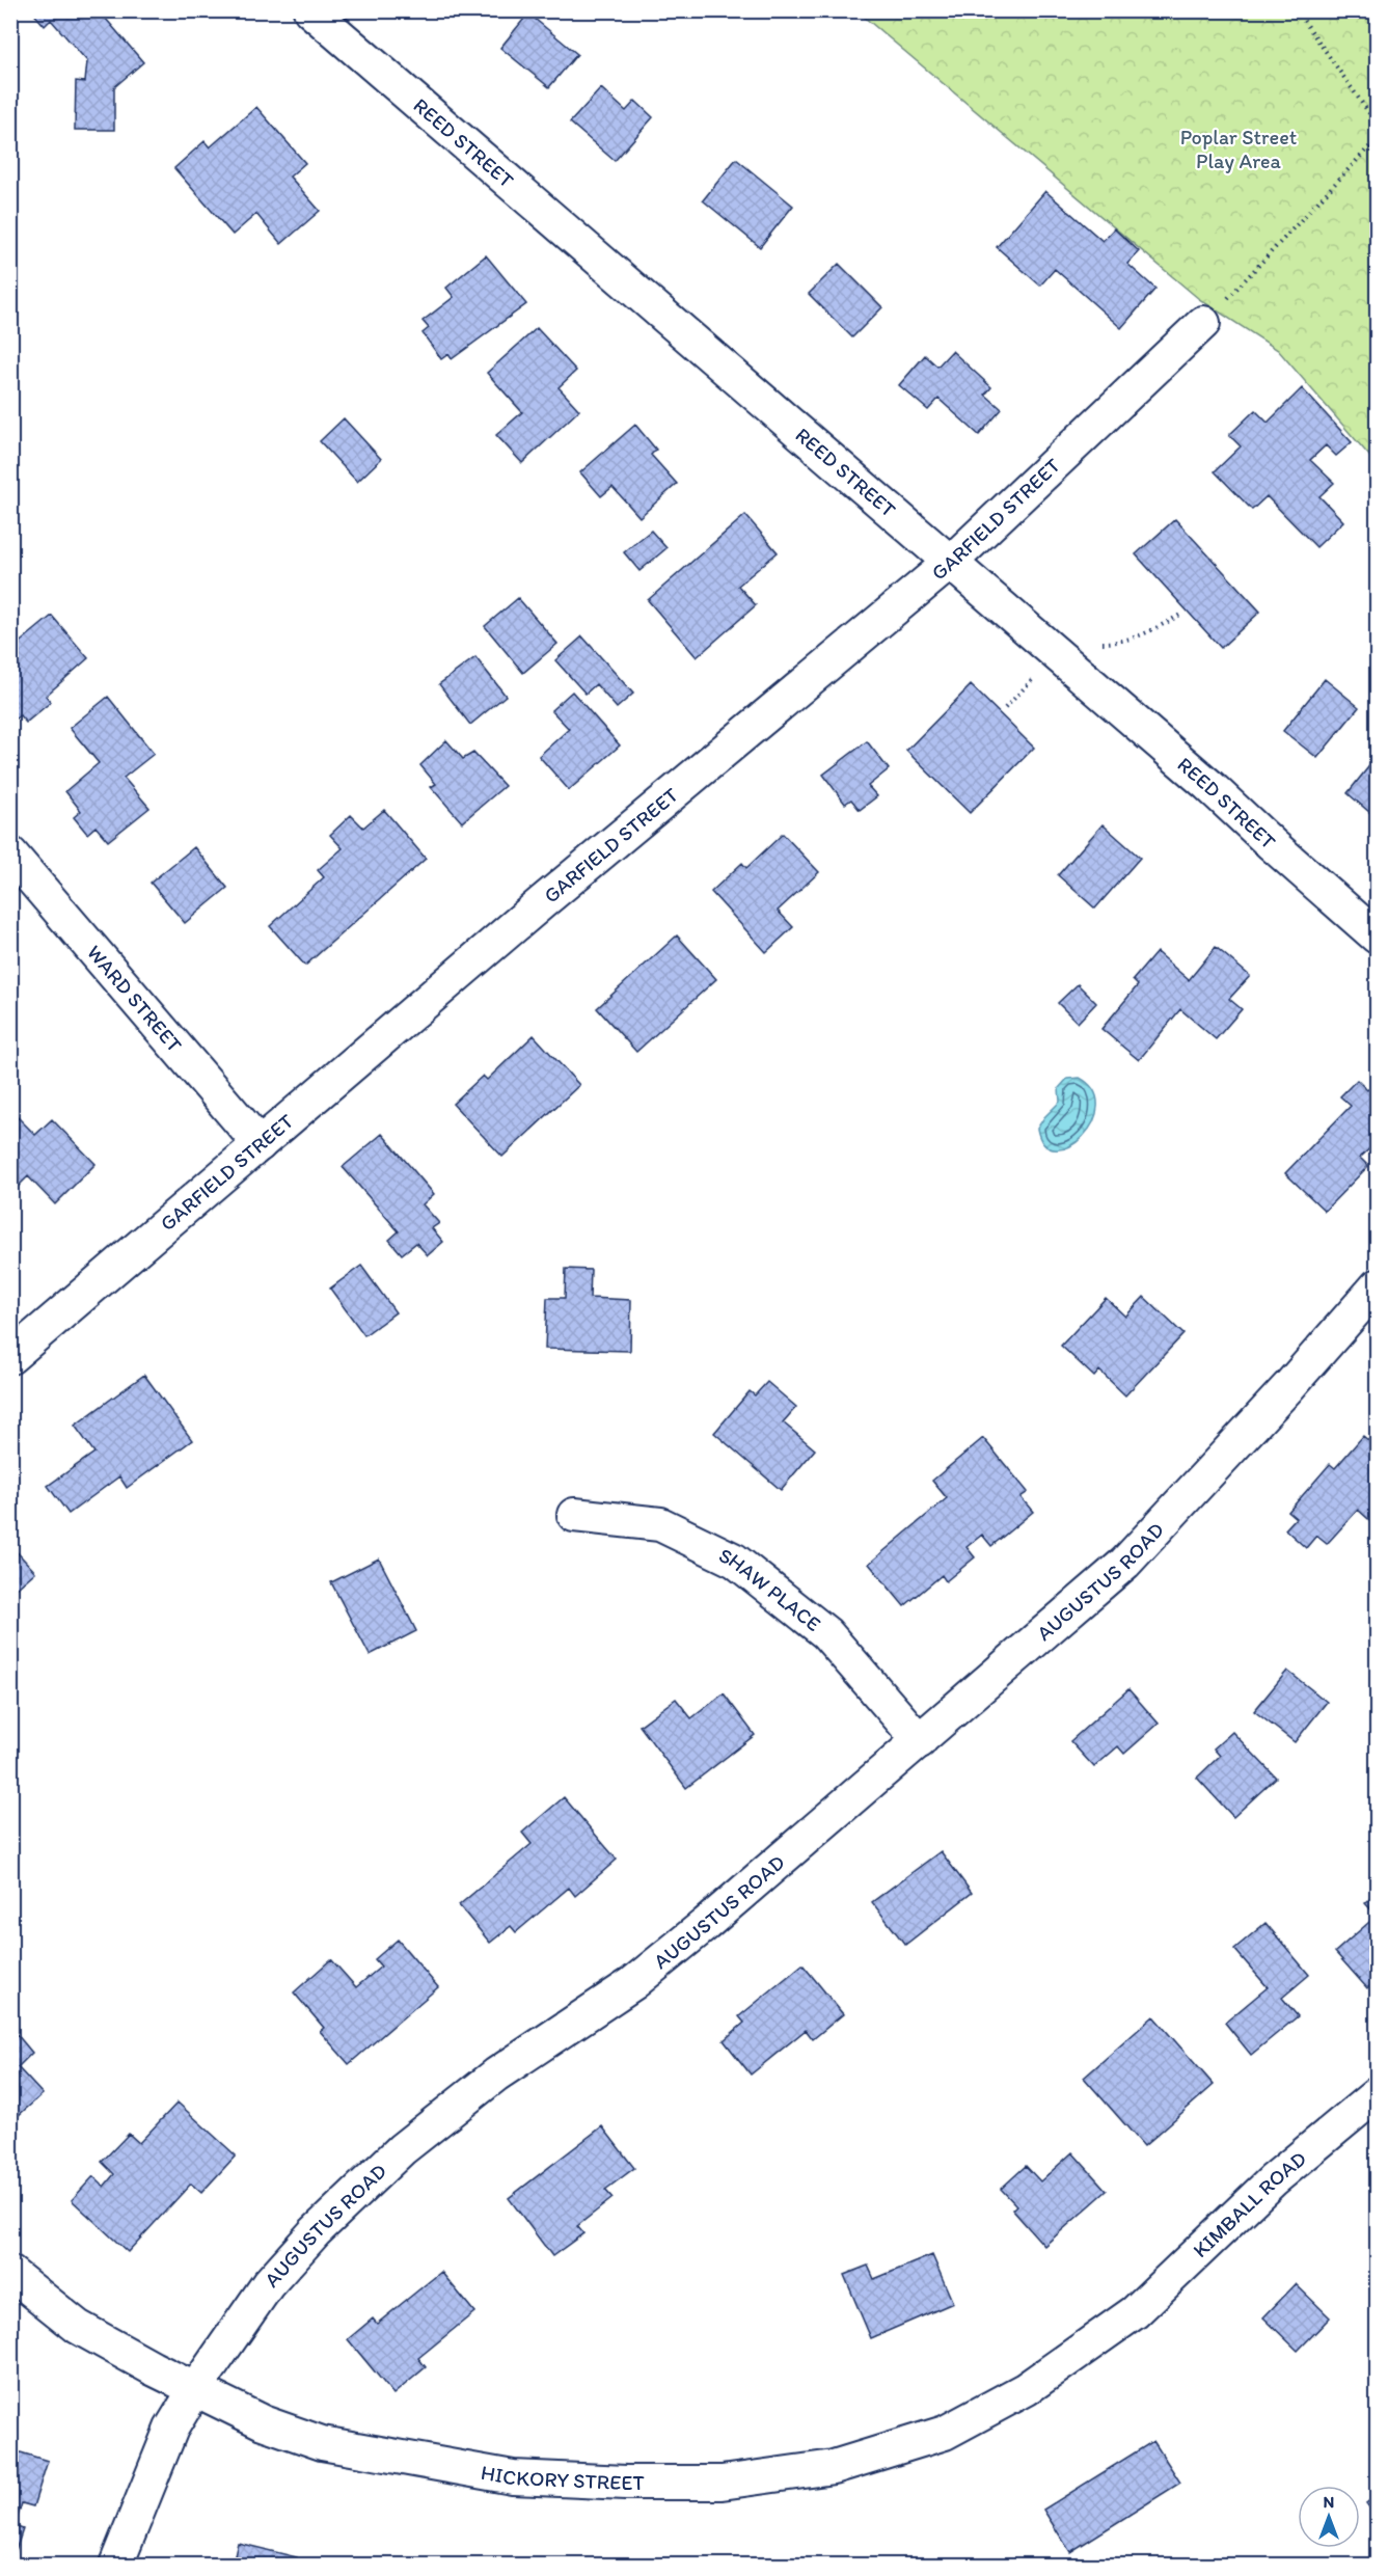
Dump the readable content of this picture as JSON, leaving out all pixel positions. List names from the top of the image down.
{
  "streets": {
    "street": [
      "REED STREET",
      "GARFIELD STREET",
      "WARD STREET",
      "AUGUSTUS ROAD",
      "SHAW PLACE",
      "KIMBALL ROAD",
      "HICKORY STREET"
    ]
  },
  "crossings": [
    ["REED STREET", "GARFIELD STREET"],
    ["GARFIELD STREET", "WARD STREET"],
    ["AUGUSTUS ROAD", "SHAW PLACE"],
    ["AUGUSTUS ROAD", "HICKORY STREET"],
    ["KIMBALL ROAD", "HICKORY STREET"]
  ],
  "parks": ["Poplar Street Play Area"],
  "north": "top"
}
